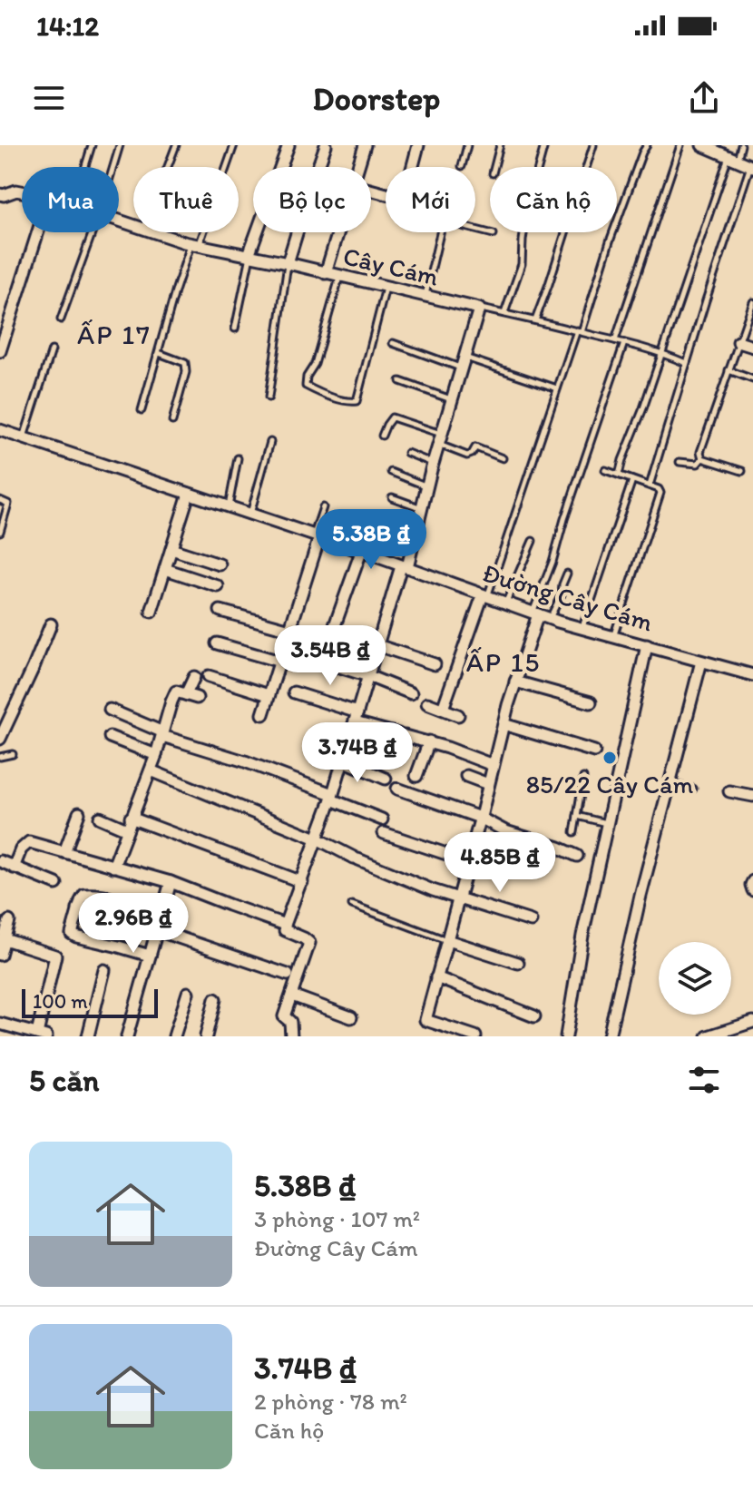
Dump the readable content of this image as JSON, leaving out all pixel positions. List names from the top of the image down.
{
  "streets": {
    "street": ["Cây Cám", "Đường Cây Cám"]
  },
  "districts": ["ẤP 17", "ẤP 15"],
  "places": ["85/22 Cây Cám"],
  "scale_bar": "100 m",
  "page": {
    "status": "14:12",
    "header": "Doorstep",
    "chip": [
      "Mua",
      "Thuê",
      "Bộ lọc",
      "Mới",
      "Căn hộ"
    ],
    "price": [
      "5.38B ₫",
      "3.54B ₫",
      "3.74B ₫",
      "4.85B ₫",
      "2.96B ₫"
    ],
    "scale": "100 m",
    "heading": "5 căn",
    "list": [
      {
        "name": "5.38B ₫",
        "note": "3 phòng · 107 m² · Đường Cây Cám"
      },
      {
        "name": "3.74B ₫",
        "note": "2 phòng · 78 m² · Căn hộ"
      }
    ]
  }
}
